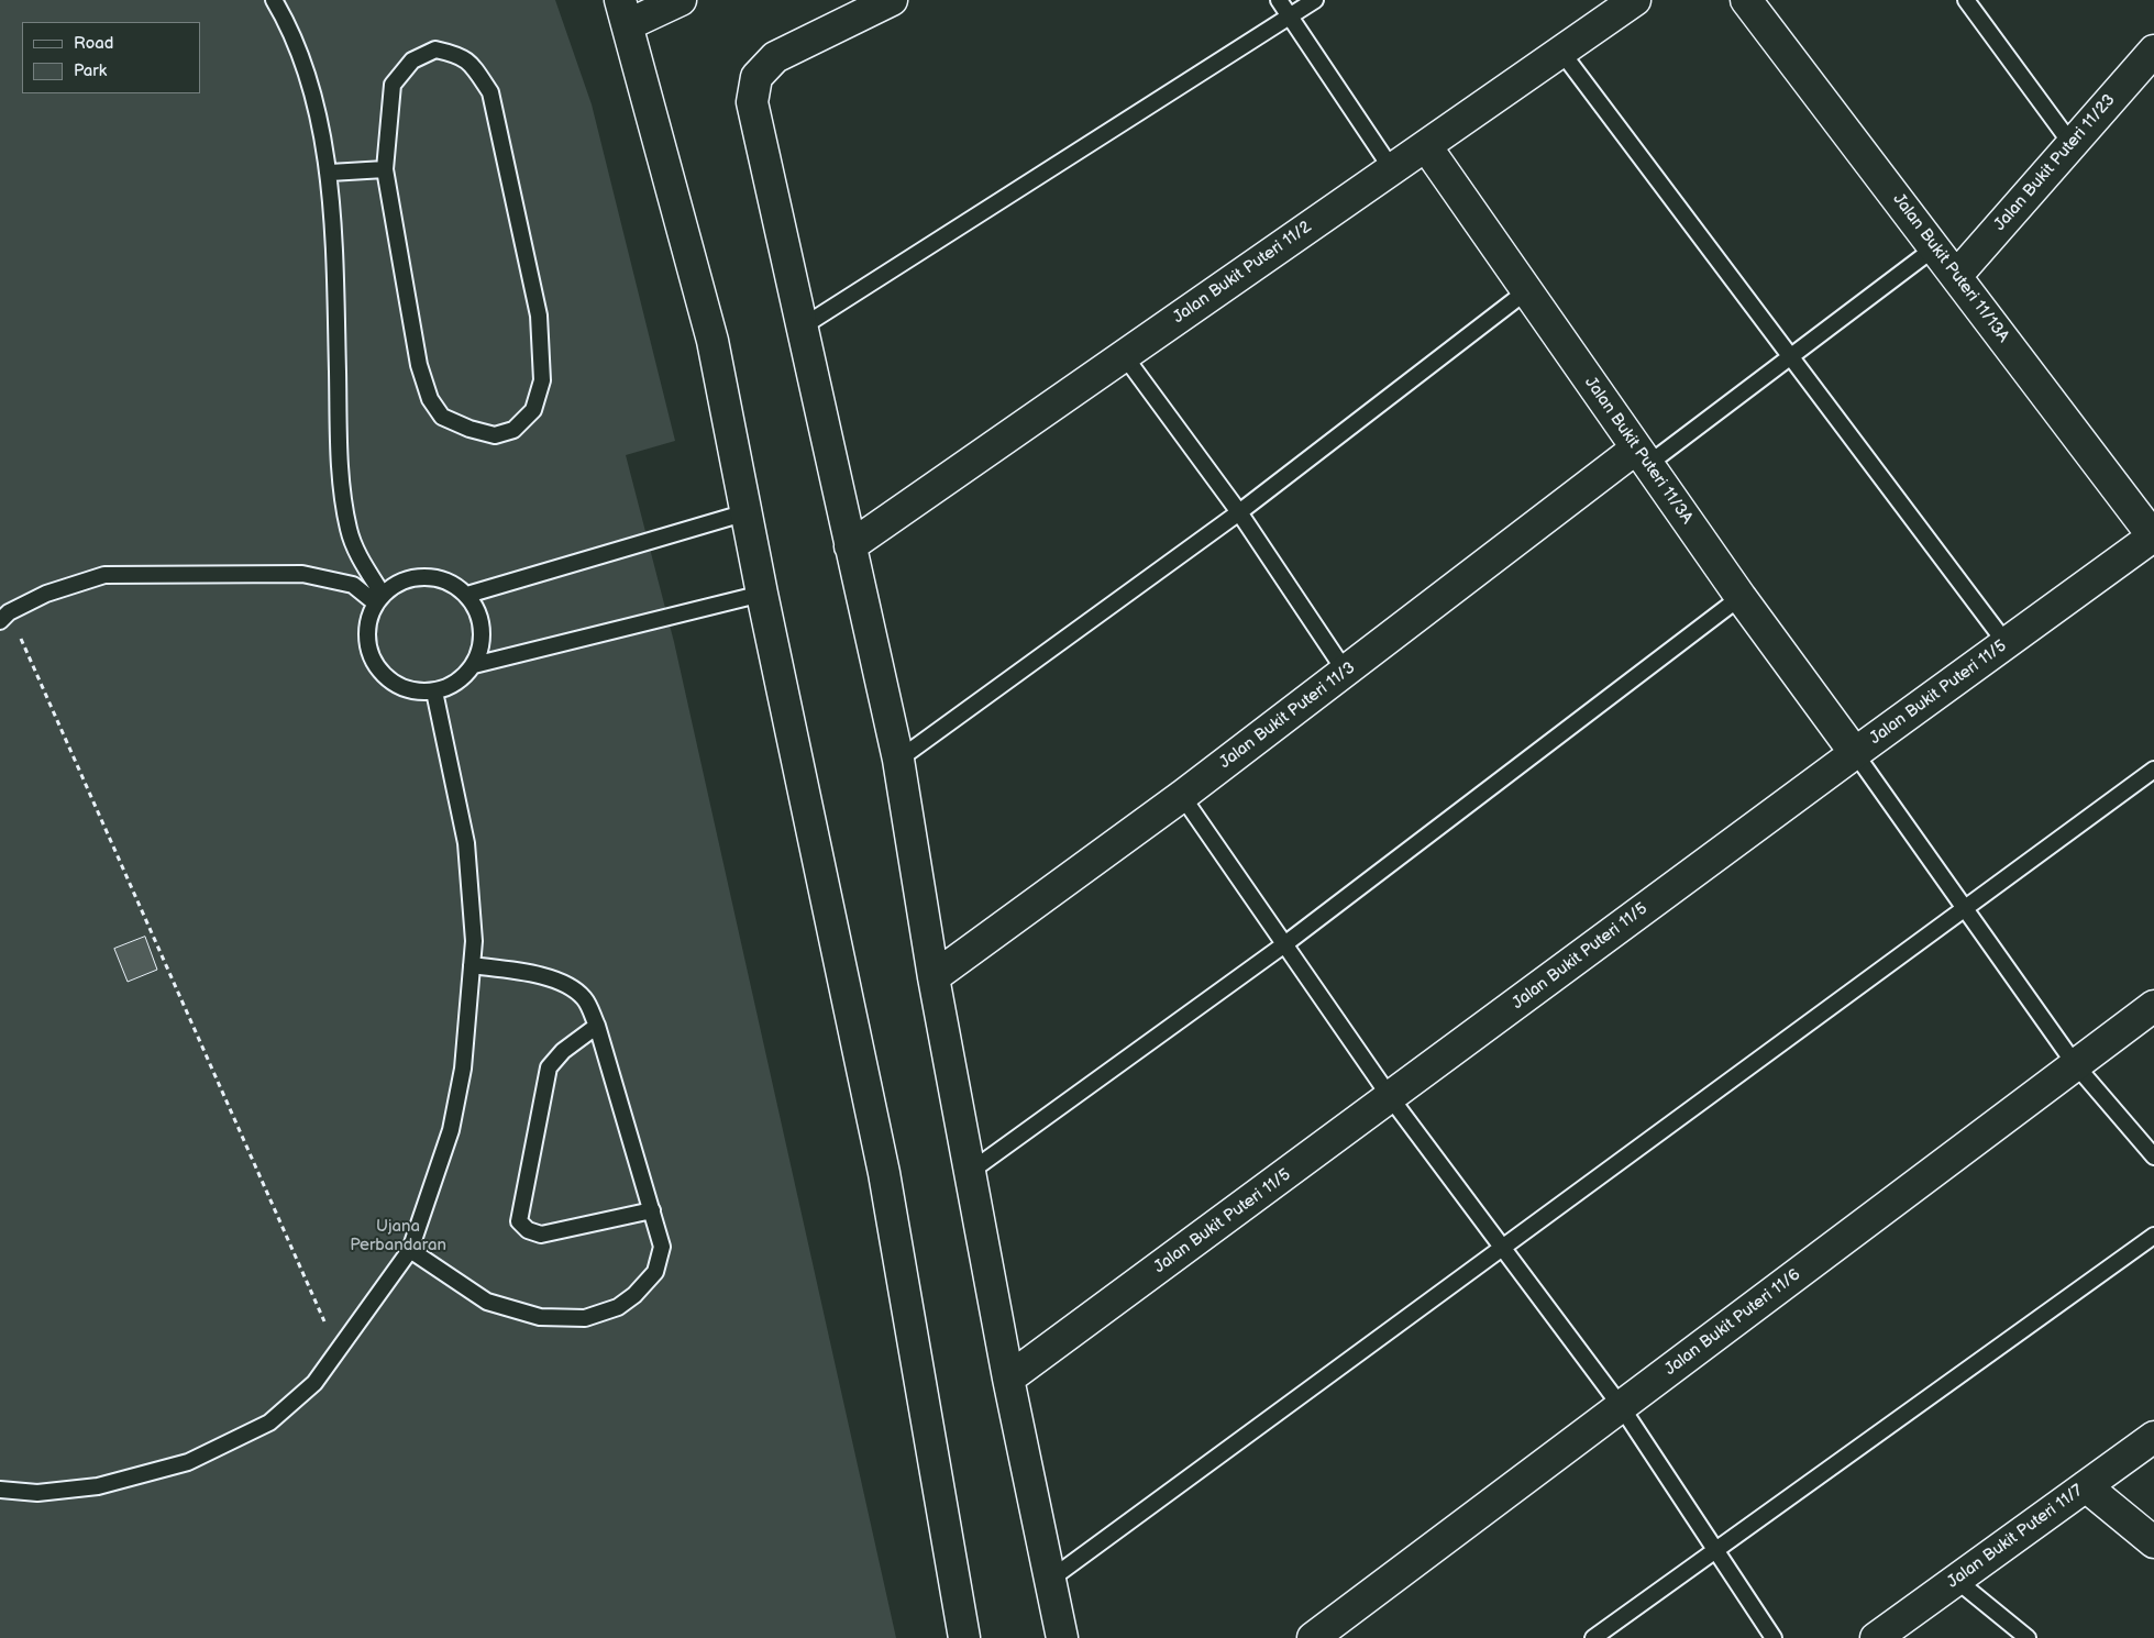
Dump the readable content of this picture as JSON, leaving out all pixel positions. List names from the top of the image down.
{
  "streets": {
    "street": [
      "Jalan Bukit Puteri 11/23",
      "Jalan Bukit Puteri 11/13A",
      "Jalan Bukit Puteri 11/2",
      "Jalan Bukit Puteri 11/3A",
      "Jalan Bukit Puteri 11/5",
      "Jalan Bukit Puteri 11/3",
      "Jalan Bukit Puteri 11/6",
      "Jalan Bukit Puteri 11/7"
    ]
  },
  "crossings": [
    ["Jalan Bukit Puteri 11/23", "Jalan Bukit Puteri 11/13A"],
    ["Jalan Bukit Puteri 11/13A", "Jalan Bukit Puteri 11/5"],
    ["Jalan Bukit Puteri 11/2", "Jalan Bukit Puteri 11/3A"],
    ["Jalan Bukit Puteri 11/3A", "Jalan Bukit Puteri 11/5"],
    ["Jalan Bukit Puteri 11/3A", "Jalan Bukit Puteri 11/3"]
  ],
  "parks": ["Ujana Perbandaran"],
  "legend": ["Road", "Park"]
}
